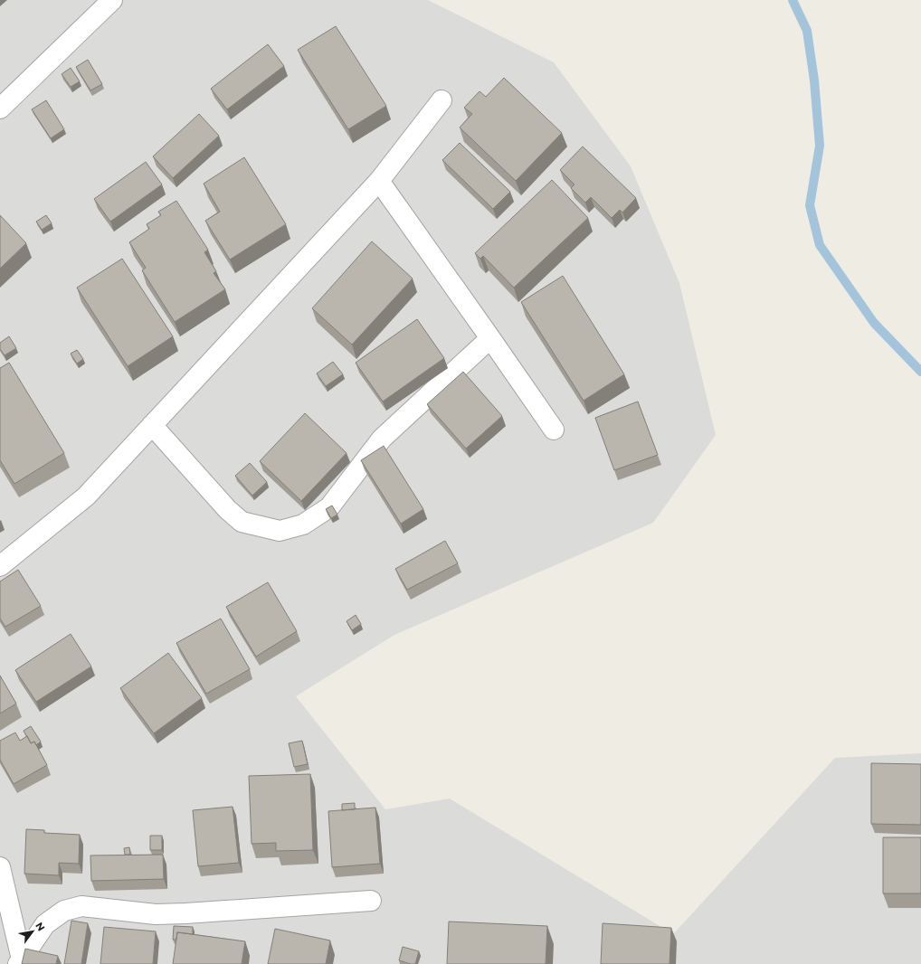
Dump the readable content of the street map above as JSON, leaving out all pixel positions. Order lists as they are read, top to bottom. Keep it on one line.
{"north":"top right"}
